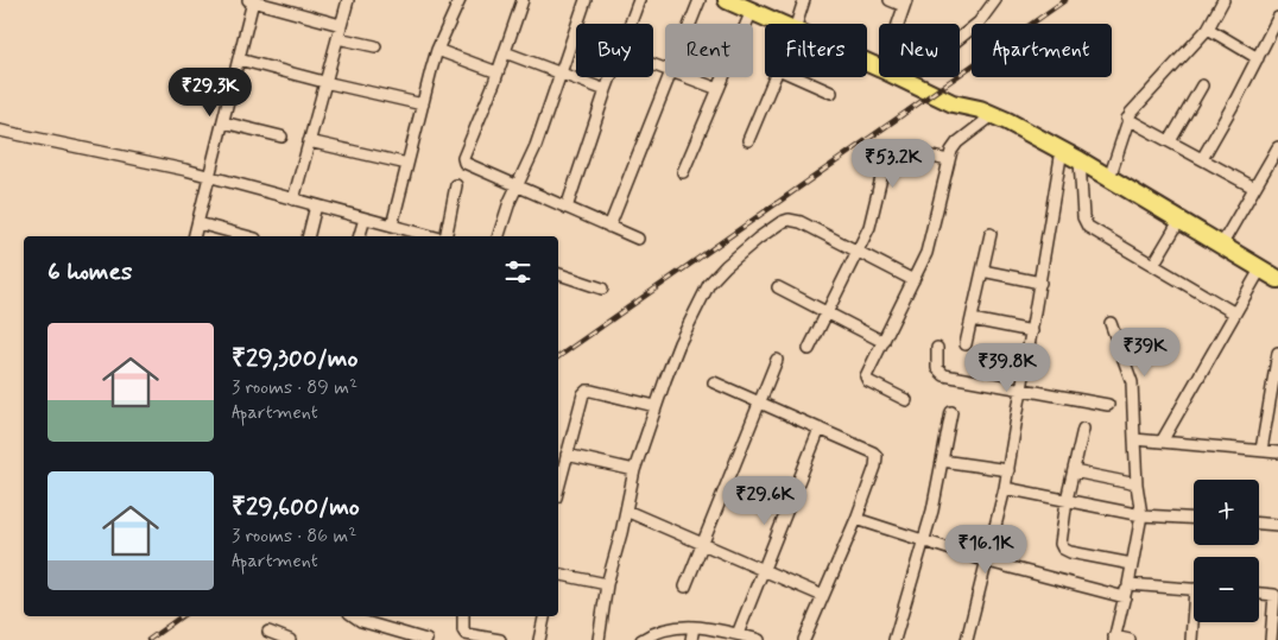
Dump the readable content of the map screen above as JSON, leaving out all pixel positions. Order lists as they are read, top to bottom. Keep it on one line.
{"page":{"chip":["Buy","Rent","Filters","New","Apartment"],"price":["₹29.3K","₹53.2K","₹39K","₹39.8K","₹29.6K","₹16.1K"],"heading":"6 homes","list":[{"name":"₹29,300/mo","note":"3 rooms · 89 m² · Apartment"},{"name":"₹29,600/mo","note":"3 rooms · 86 m² · Apartment"}],"map_buttons":["+","−"]}}
